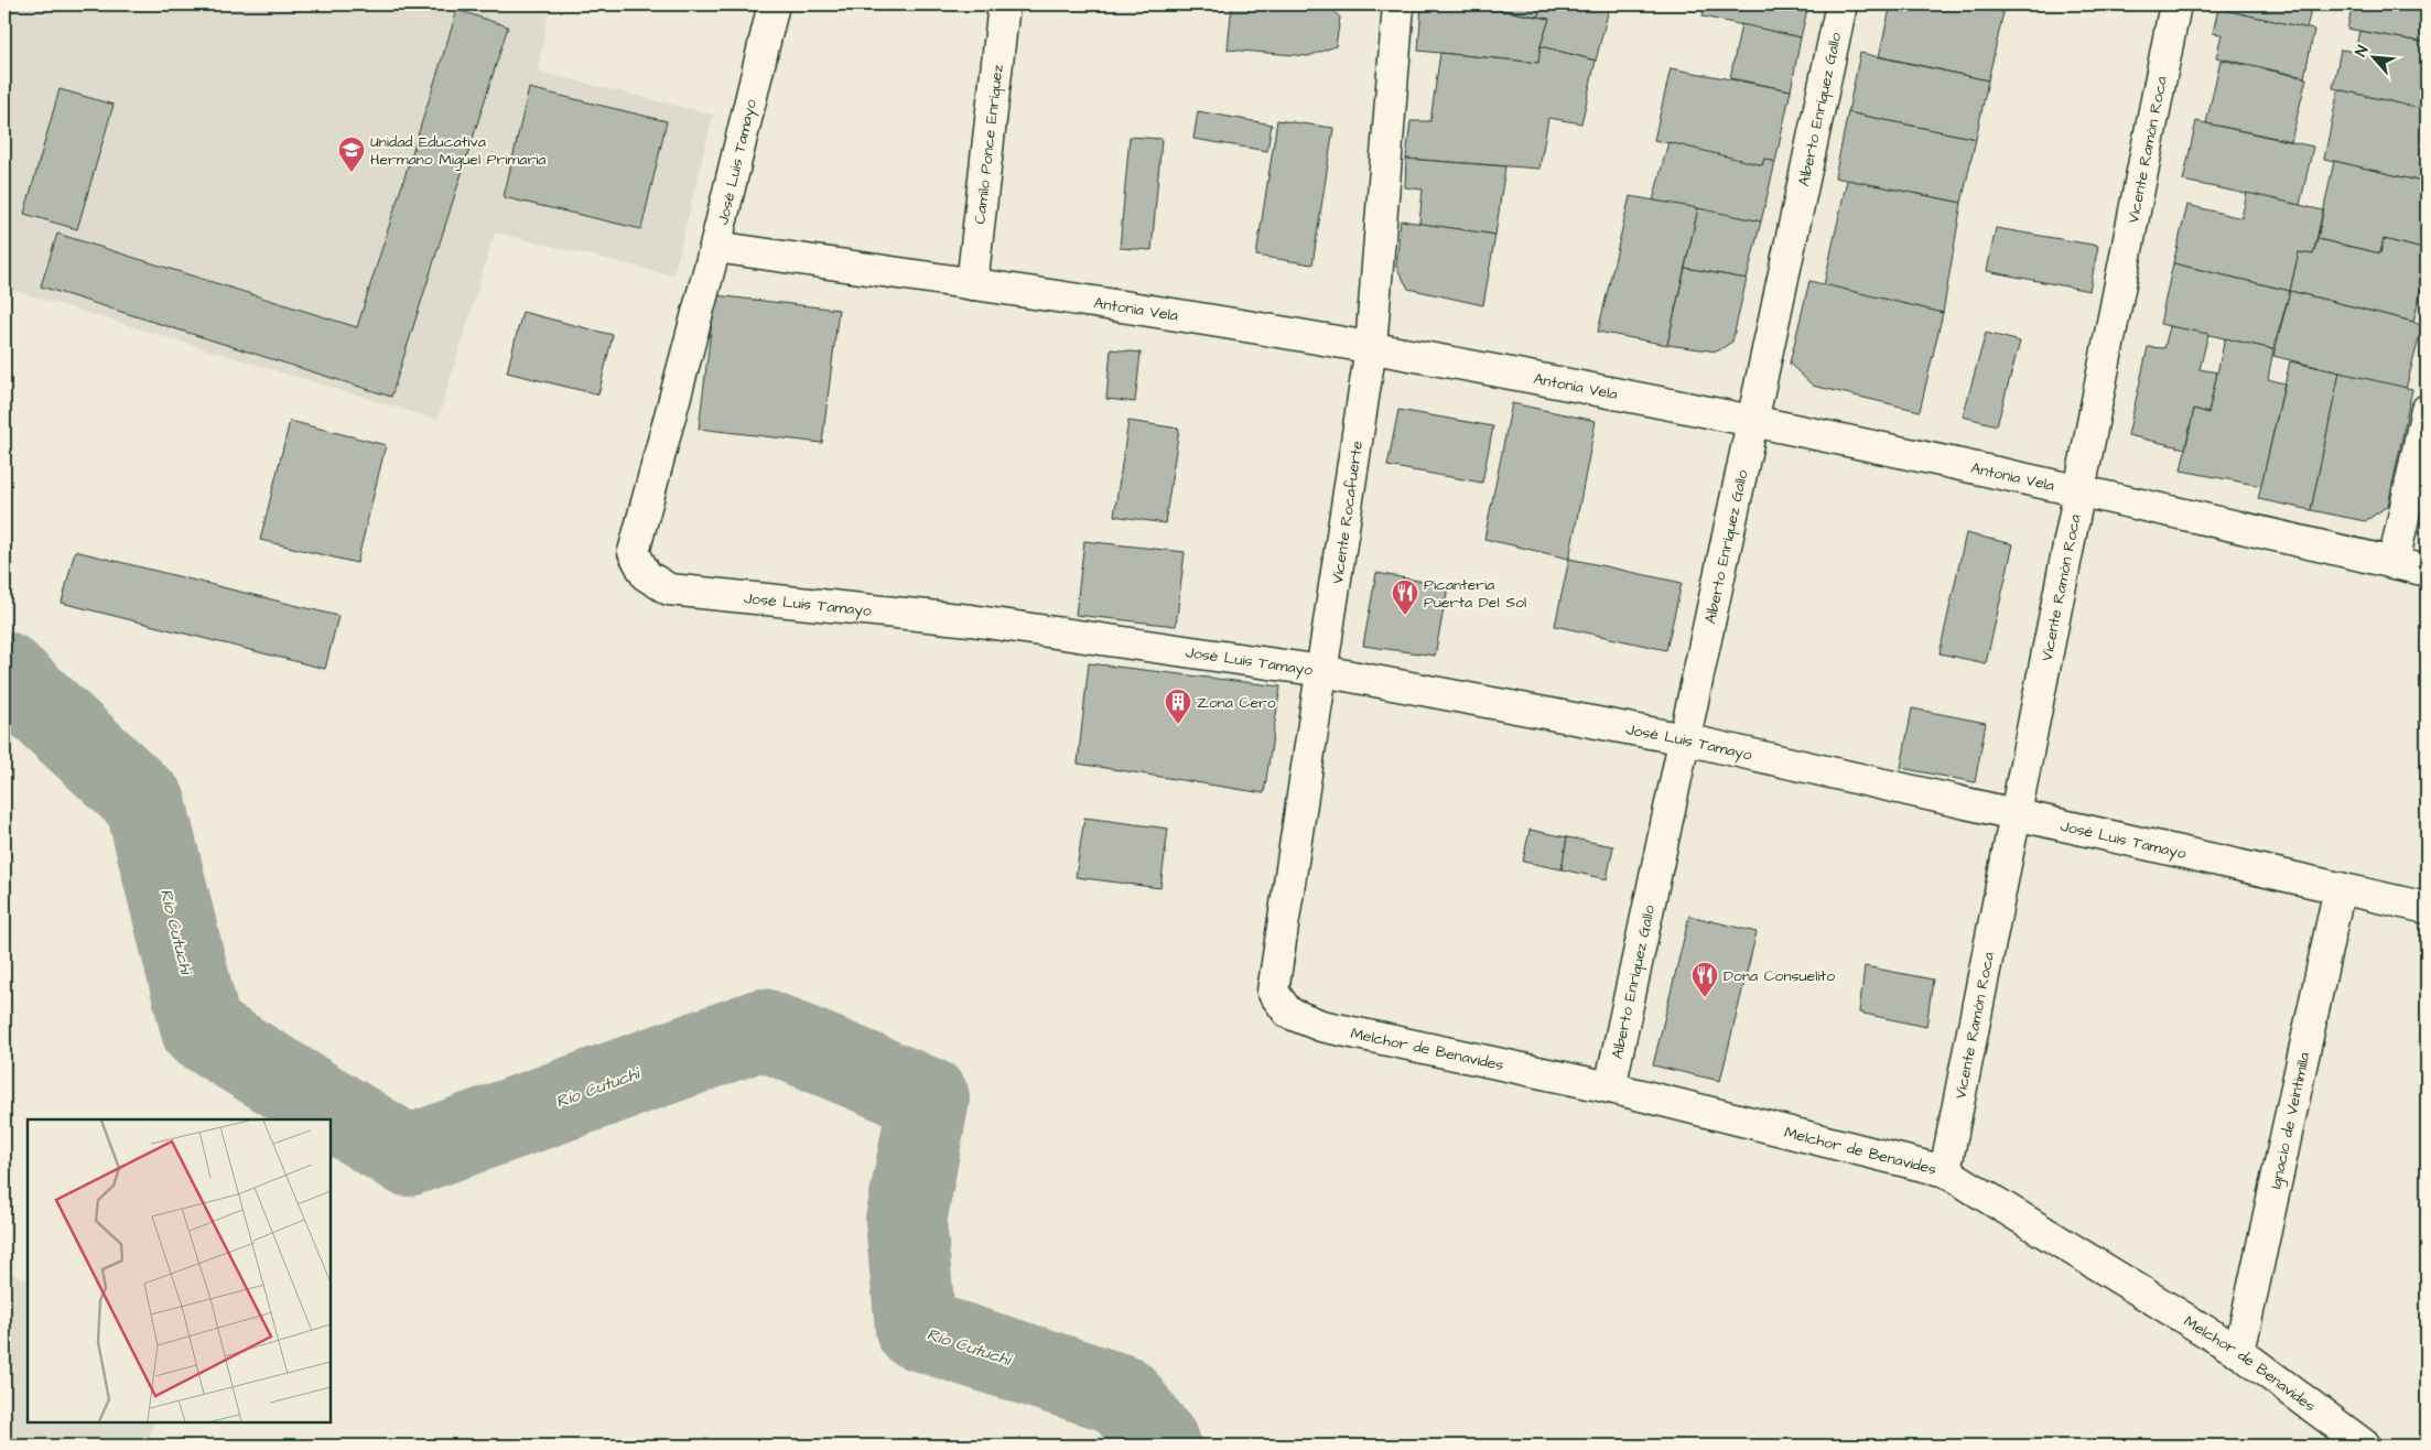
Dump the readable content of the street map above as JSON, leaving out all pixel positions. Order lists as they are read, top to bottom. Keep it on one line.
{"streets":{"street":["Alberto Enríquez Gallo","Camilo Ponce Enríquez","Vicente Ramón Roca","José Luis Tamayo","Antonia Vela","Vicente Rocafuerte","Melchor de Benavides","Ignacio de Veintimilla"]},"crossings":[["Alberto Enríquez Gallo","José Luis Tamayo"],["Alberto Enríquez Gallo","Antonia Vela"],["Alberto Enríquez Gallo","Melchor de Benavides"],["Camilo Ponce Enríquez","Antonia Vela"],["Vicente Ramón Roca","José Luis Tamayo"],["Vicente Ramón Roca","Antonia Vela"],["Vicente Ramón Roca","Melchor de Benavides"],["José Luis Tamayo","Antonia Vela"],["José Luis Tamayo","Vicente Rocafuerte"],["José Luis Tamayo","Ignacio de Veintimilla"],["Antonia Vela","Vicente Rocafuerte"],["Vicente Rocafuerte","Melchor de Benavides"],["Melchor de Benavides","Ignacio de Veintimilla"]],"water":["Río Cutuchi"],"places":{"school or university":["Unidad Educativa Hermano Miguel Primaria"],"restaurant":["Picanteria Puerta Del Sol","Dona Consuelito"],"building":["Zona Cero"]},"north":"top left"}
